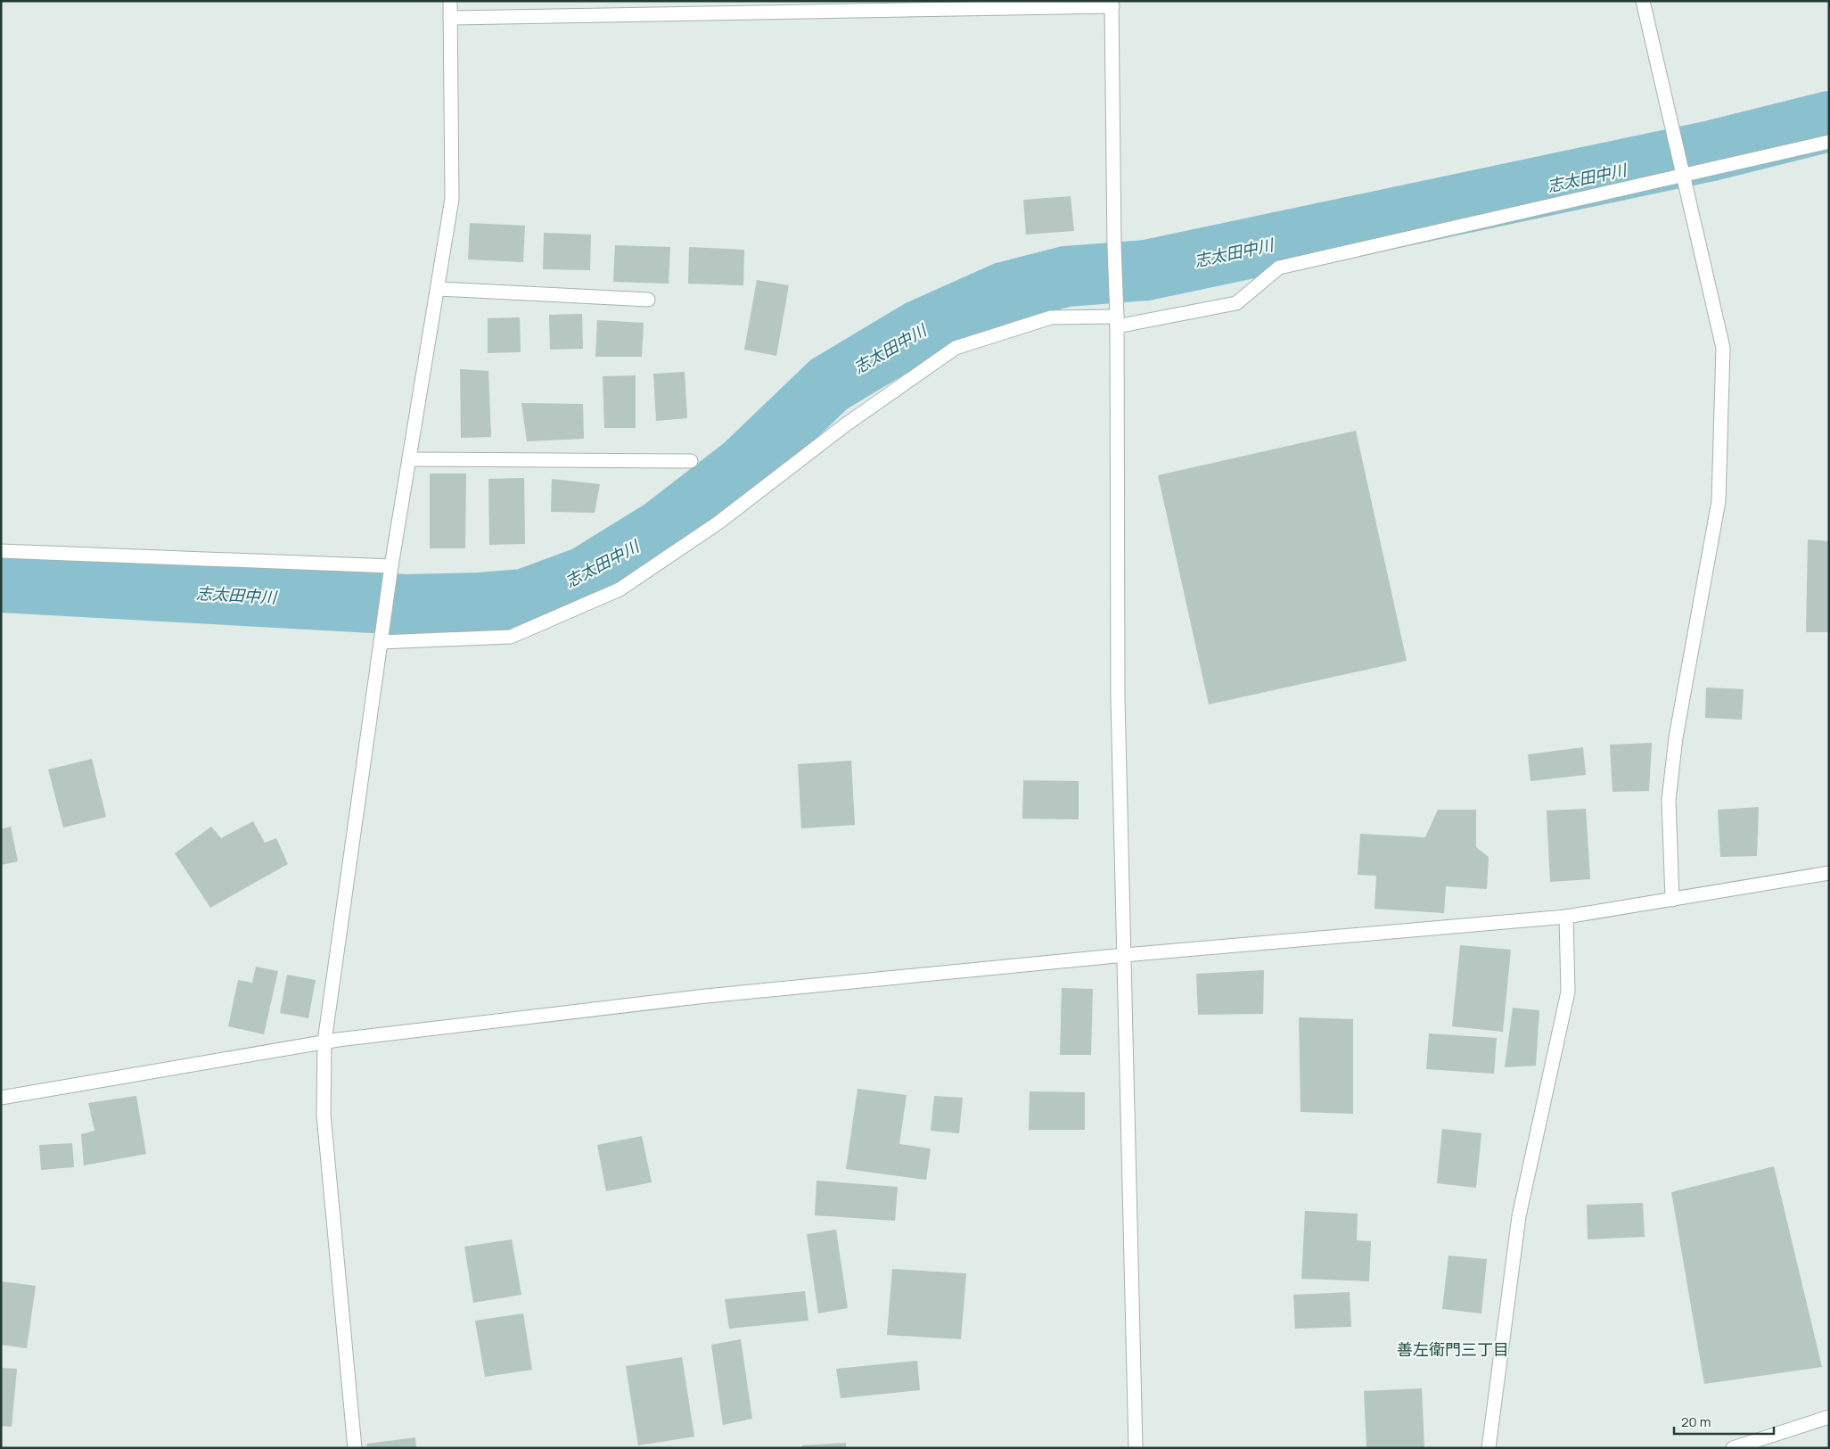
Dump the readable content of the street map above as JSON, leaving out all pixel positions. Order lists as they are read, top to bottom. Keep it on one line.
{"districts":["善左衛門三丁目"],"water":["志太田中川"],"scale_bar":"20 m"}
